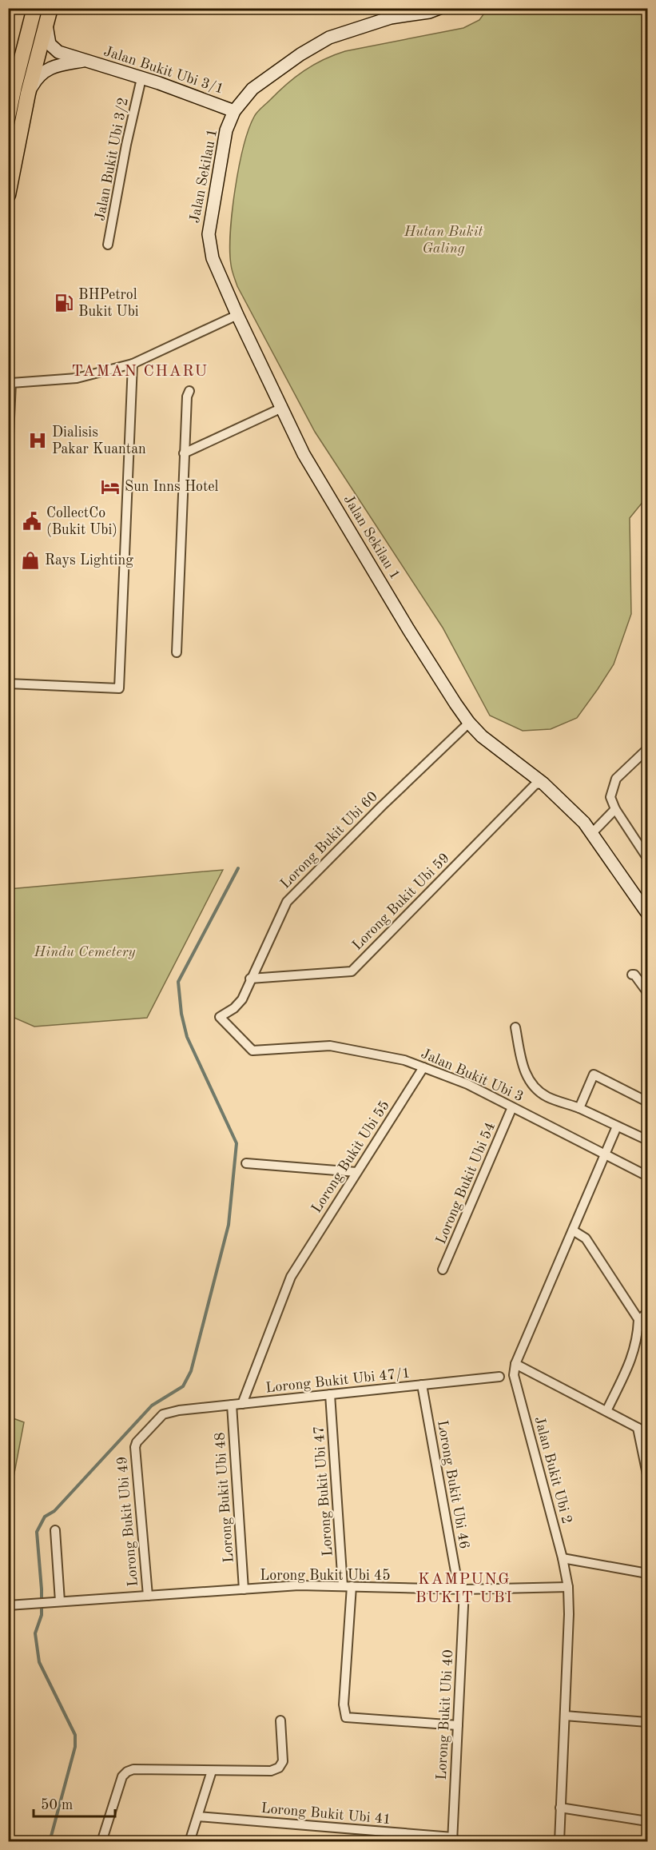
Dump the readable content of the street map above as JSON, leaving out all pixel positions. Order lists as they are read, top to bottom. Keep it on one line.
{"streets":{"street":["Jalan Bukit Ubi 3/1","Jalan Bukit Ubi 3/2","Jalan Sekilau 1","Lorong Bukit Ubi 60","Lorong Bukit Ubi 59","Jalan Bukit Ubi 3","Lorong Bukit Ubi 55","Lorong Bukit Ubi 54","Lorong Bukit Ubi 47/1","Jalan Bukit Ubi 2","Lorong Bukit Ubi 46","Lorong Bukit Ubi 47","Lorong Bukit Ubi 48","Lorong Bukit Ubi 49","Lorong Bukit Ubi 45","Lorong Bukit Ubi 40","Lorong Bukit Ubi 41"]},"crossings":[["Jalan Bukit Ubi 3/1","Jalan Bukit Ubi 3/2"],["Jalan Bukit Ubi 3/1","Jalan Sekilau 1"],["Jalan Sekilau 1","Lorong Bukit Ubi 60"],["Jalan Sekilau 1","Lorong Bukit Ubi 59"],["Lorong Bukit Ubi 60","Lorong Bukit Ubi 59"],["Lorong Bukit Ubi 60","Jalan Bukit Ubi 3"],["Jalan Bukit Ubi 3","Lorong Bukit Ubi 55"],["Jalan Bukit Ubi 3","Lorong Bukit Ubi 54"],["Jalan Bukit Ubi 3","Jalan Bukit Ubi 2"],["Lorong Bukit Ubi 55","Lorong Bukit Ubi 47/1"],["Lorong Bukit Ubi 47/1","Lorong Bukit Ubi 46"],["Lorong Bukit Ubi 47/1","Lorong Bukit Ubi 47"],["Lorong Bukit Ubi 47/1","Lorong Bukit Ubi 48"],["Lorong Bukit Ubi 47/1","Lorong Bukit Ubi 49"],["Jalan Bukit Ubi 2","Lorong Bukit Ubi 45"],["Lorong Bukit Ubi 46","Lorong Bukit Ubi 45"],["Lorong Bukit Ubi 46","Lorong Bukit Ubi 40"],["Lorong Bukit Ubi 47","Lorong Bukit Ubi 45"],["Lorong Bukit Ubi 47","Lorong Bukit Ubi 40"],["Lorong Bukit Ubi 48","Lorong Bukit Ubi 45"],["Lorong Bukit Ubi 49","Lorong Bukit Ubi 45"],["Lorong Bukit Ubi 45","Lorong Bukit Ubi 40"],["Lorong Bukit Ubi 40","Lorong Bukit Ubi 41"]],"districts":["TAMAN CHARU","KAMPUNG BUKIT UBI"],"parks":["Hutan Bukit Galing","Hindu Cemetery"],"places":{"fuel station":["BHPetrol Bukit Ubi"],"hospital":["Dialisis Pakar Kuantan"],"hotel":["Sun Inns Hotel"],"public building":["CollectCo (Bukit Ubi)"],"shop":["Rays Lighting"]},"scale_bar":"50 m"}
